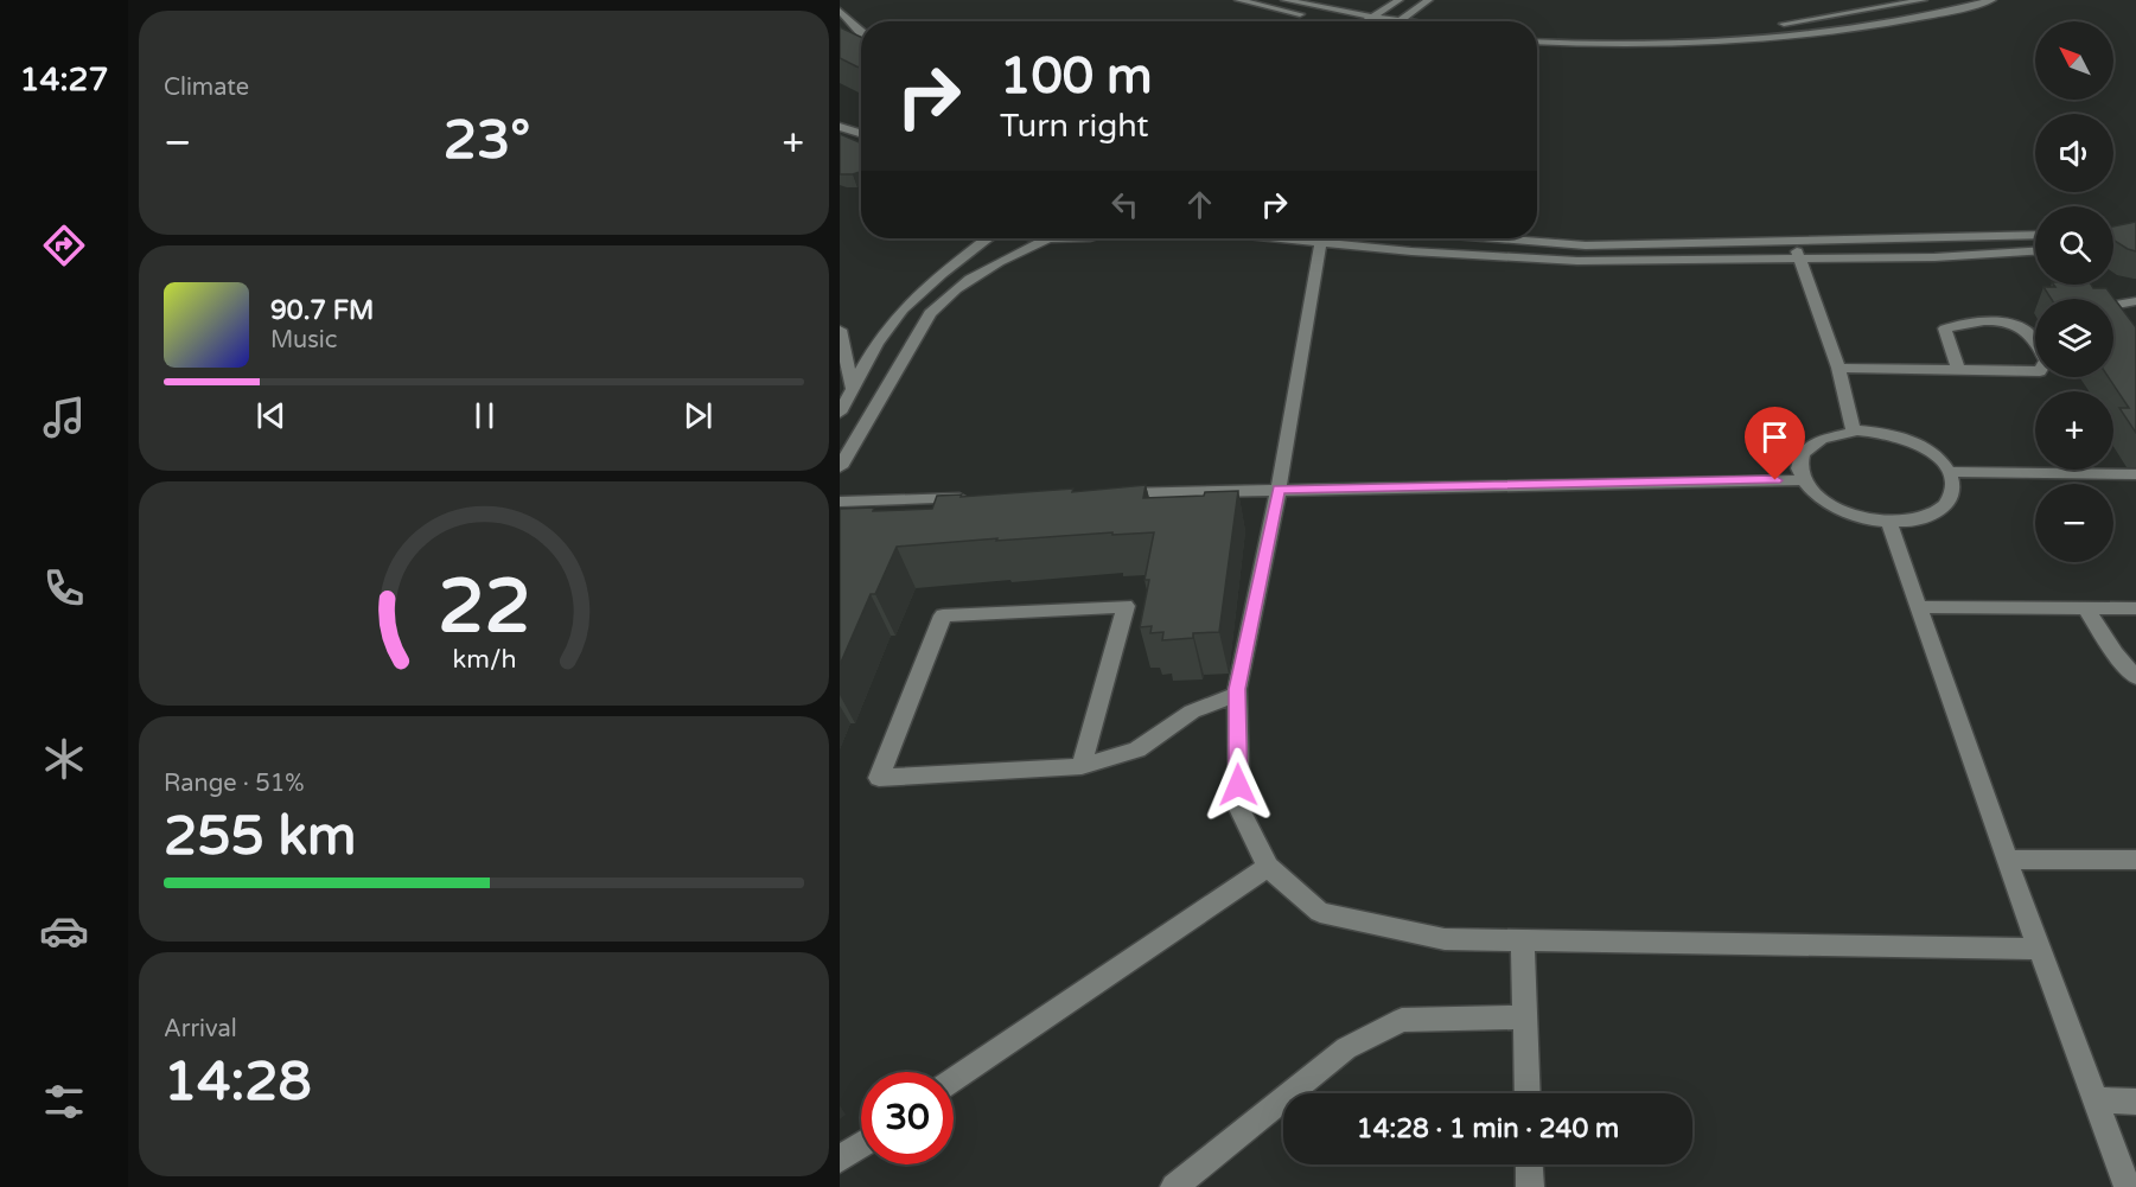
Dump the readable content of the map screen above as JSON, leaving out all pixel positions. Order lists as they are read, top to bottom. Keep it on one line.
{"north":"top left","page":{"tabs":"14:27","tile":["Climate",["Range · 51%","255 km"],["Arrival","14:28"]],"map_buttons":["+","−"],"turn":["100 m","Turn right"],"heat":["−","23°","+"],"song":["90.7 FM","Music"],"limit":"30","trip":"14:28 · 1 min · 240 m","gauge":["22","km/h"]}}
